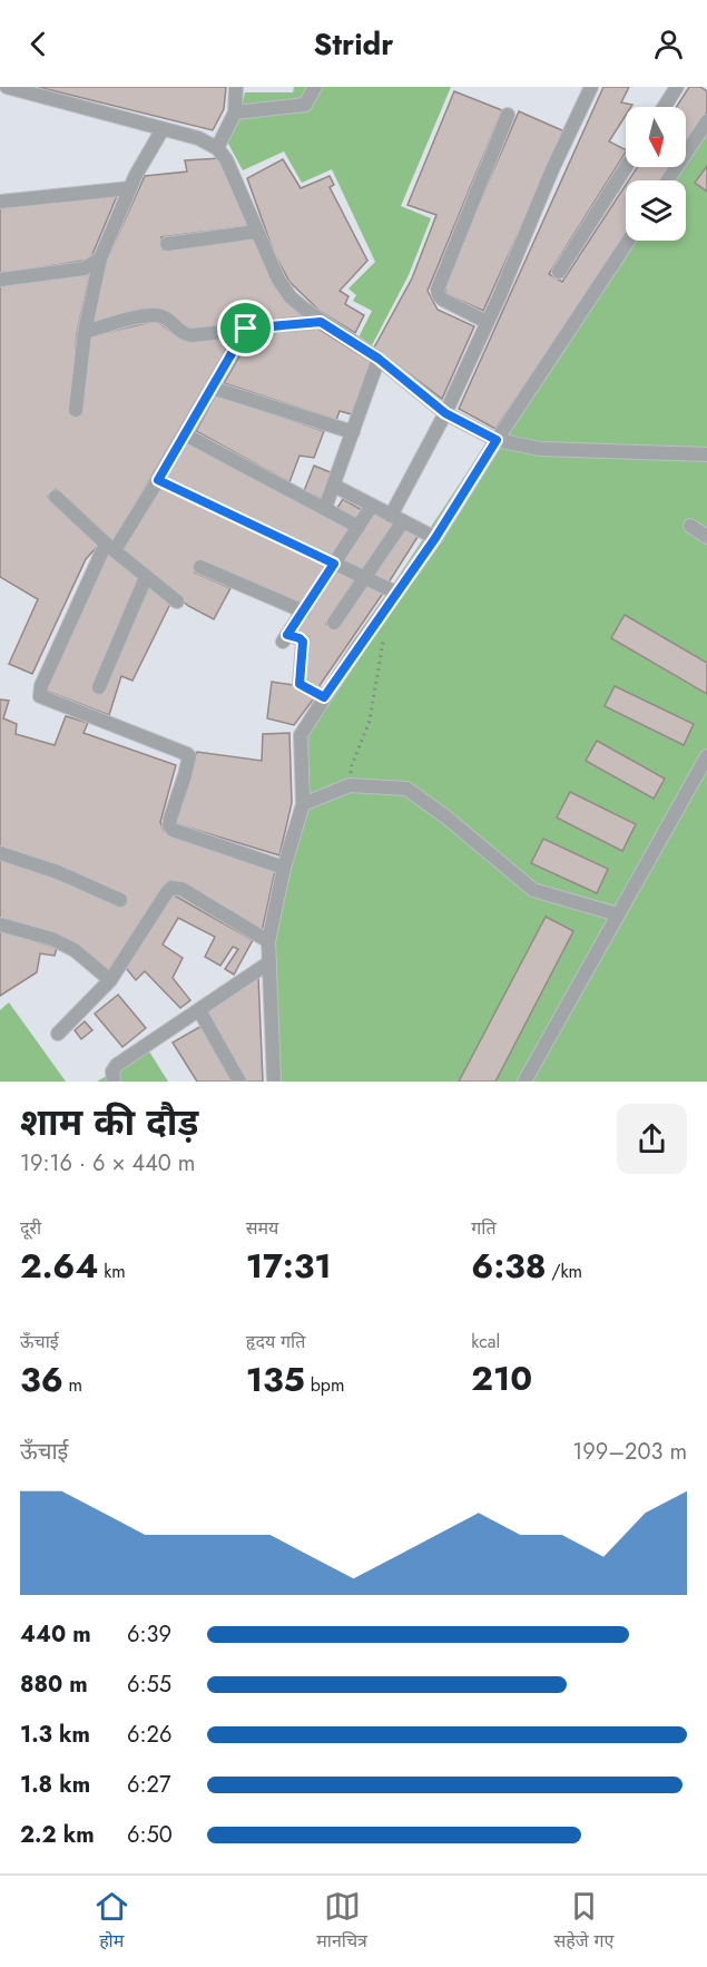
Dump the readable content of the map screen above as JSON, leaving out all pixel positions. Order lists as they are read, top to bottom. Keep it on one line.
{"north":"bottom","page":{"header":"Stridr","heading":["शाम की दौड़","19:16 · 6 × 440 m"],"stats":[["दूरी","2.64 km"],["समय","17:31"],["गति","6:38 /km"],["ऊँचाई","36 m"],["हृदय गति","135 bpm"],["kcal","210"]],"chart":["ऊँचाई","199–203 m"],"list":[{"name":"440 m","note":"6:39"},{"name":"880 m","note":"6:55"},{"name":"1.3 km","note":"6:26"},{"name":"1.8 km","note":"6:27"},{"name":"2.2 km","note":"6:50"}],"tabs":["होम","मानचित्र","सहेजे गए"]}}
